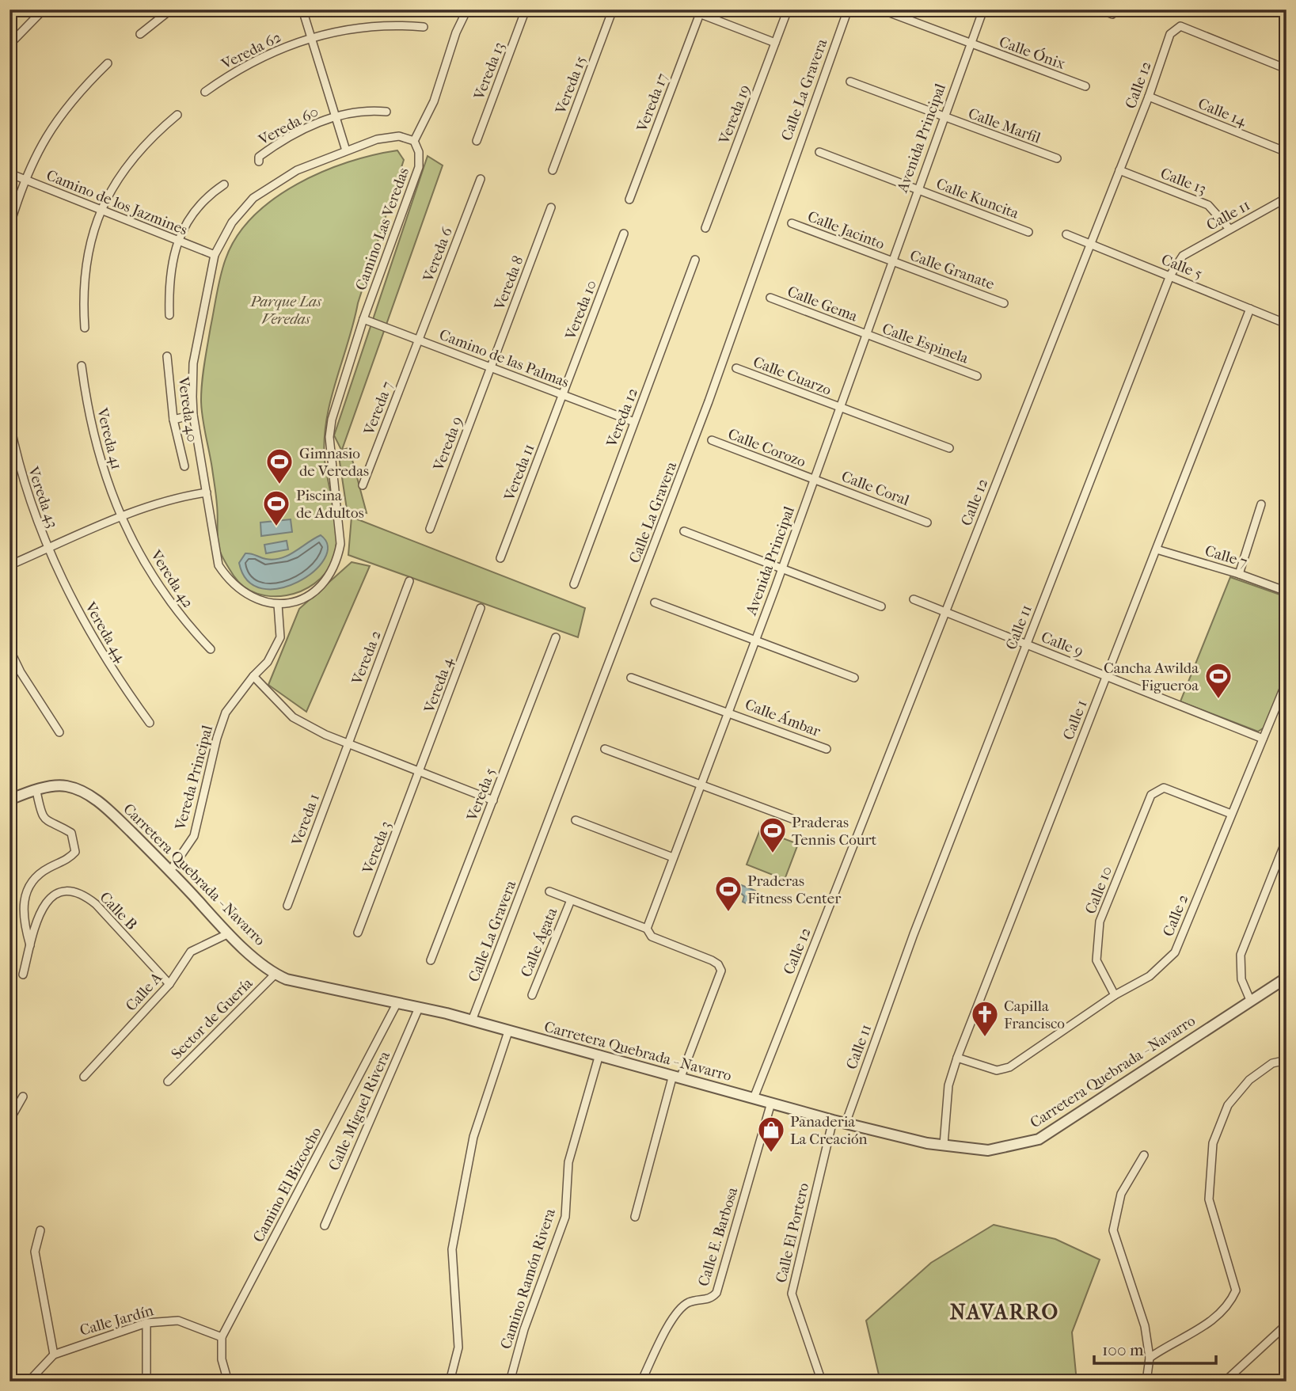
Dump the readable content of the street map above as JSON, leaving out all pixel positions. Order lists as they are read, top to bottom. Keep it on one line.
{"streets":{"street":["Vereda 62","Calle Ónix","Vereda 13","Vereda 15","Calle 12","Calle La Gravera","Vereda 17","Calle 14","Vereda 19","Vereda 60","Calle Marfil","Avenida Principal","Calle 13","Calle Kuncita","Camino de los Jazmines","Calle 11","Camino Las Veredas","Calle Jacinto","Vereda 6","Calle 5","Calle Granate","Vereda 8","Calle Gema","Vereda 10","Calle Espinela","Camino de las Palmas","Calle Cuarzo","Vereda 7","Vereda 40","Vereda 12","Vereda 41","Vereda 9","Calle Corozo","Vereda 11","Calle Coral","Vereda 43","Calle 7","Vereda 42","Vereda 44","Calle 9","Vereda 2","Vereda 4","Calle Ámbar","Calle 1","Vereda Principal","Vereda 5","Vereda 1","Vereda 3","Carretera Quebrada - Navarro","Calle 10","Calle B","Calle 2","Calle Ágata","Calle A","Sector de Guería","Calle Miguel Rivera","Camino El Bizcocho","Calle El Portero","Calle E. Barbosa","Camino Ramón Rivera","Calle Jardín"]},"crossings":[["Calle Ónix","Avenida Principal"],["Calle 12","Calle 14"],["Calle 12","Calle 13"],["Calle 12","Calle 5"],["Calle 12","Calle 9"],["Calle 12","Carretera Quebrada - Navarro"],["Calle La Gravera","Carretera Quebrada - Navarro"],["Calle Marfil","Avenida Principal"],["Avenida Principal","Calle Kuncita"],["Avenida Principal","Calle Jacinto"],["Avenida Principal","Calle Granate"],["Avenida Principal","Calle Gema"],["Avenida Principal","Calle Espinela"],["Avenida Principal","Calle Cuarzo"],["Avenida Principal","Calle Corozo"],["Avenida Principal","Calle Coral"],["Avenida Principal","Calle Ámbar"],["Calle 13","Calle 11"],["Camino de los Jazmines","Camino Las Veredas"],["Calle 11","Calle 5"],["Calle 11","Calle 9"],["Calle 11","Carretera Quebrada - Navarro"],["Camino Las Veredas","Camino de las Palmas"],["Camino Las Veredas","Vereda Principal"],["Calle Jacinto","Calle Granate"],["Vereda 6","Camino de las Palmas"],["Vereda 6","Vereda 7"],["Calle 5","Calle 1"],["Vereda 8","Camino de las Palmas"],["Vereda 8","Vereda 9"],["Calle Gema","Calle Espinela"],["Vereda 10","Camino de las Palmas"],["Vereda 10","Vereda 11"],["Camino de las Palmas","Vereda 7"],["Camino de las Palmas","Vereda 12"],["Camino de las Palmas","Vereda 9"],["Camino de las Palmas","Vereda 11"],["Vereda 41","Vereda 42"],["Calle Corozo","Calle Coral"],["Vereda 43","Vereda 44"],["Calle 7","Calle 1"],["Calle 9","Calle 1"],["Calle 9","Calle 2"],["Vereda 2","Vereda 1"],["Vereda 4","Vereda 3"],["Calle 1","Carretera Quebrada - Navarro"],["Calle 1","Calle 2"],["Vereda Principal","Carretera Quebrada - Navarro"],["Carretera Quebrada - Navarro","Calle A"],["Carretera Quebrada - Navarro","Sector de Guería"],["Carretera Quebrada - Navarro","Calle Miguel Rivera"],["Carretera Quebrada - Navarro","Camino El Bizcocho"],["Carretera Quebrada - Navarro","Calle El Portero"],["Carretera Quebrada - Navarro","Calle E. Barbosa"],["Carretera Quebrada - Navarro","Camino Ramón Rivera"],["Calle 10","Calle 2"],["Calle B","Calle A"],["Camino El Bizcocho","Calle Jardín"]],"districts":["NAVARRO"],"parks":["Parque Las Veredas"],"places":{"sports":["Gimnasio de Veredas","Piscina de Adultos","Cancha Awilda Figueroa","Praderas Tennis Court","Praderas Fitness Center"],"church":["Capilla Francisco"],"shop":["Panaderia La Creación"]},"scale_bar":"100 m"}
